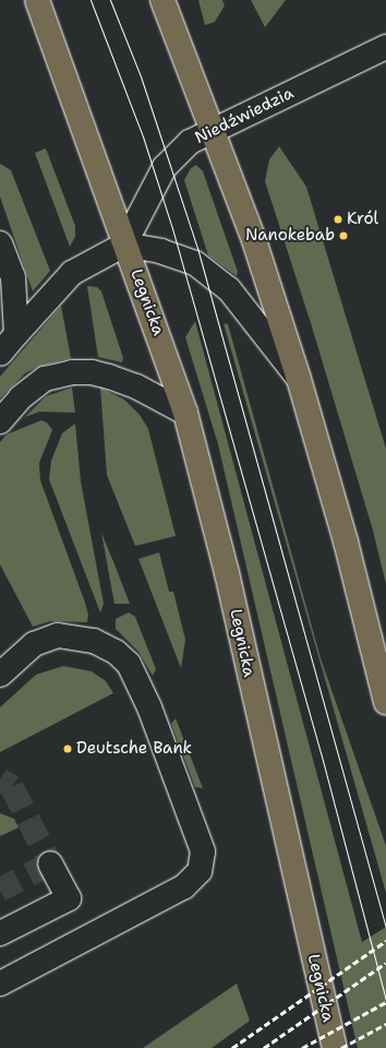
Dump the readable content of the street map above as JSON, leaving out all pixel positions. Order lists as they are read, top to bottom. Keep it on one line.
{"streets":{"main road":["Legnicka"],"street":["Niedźwiedzia"]},"crossings":[["Niedźwiedzia","Legnicka"]],"places":["Król","Nanokebab","Deutsche Bank"]}
